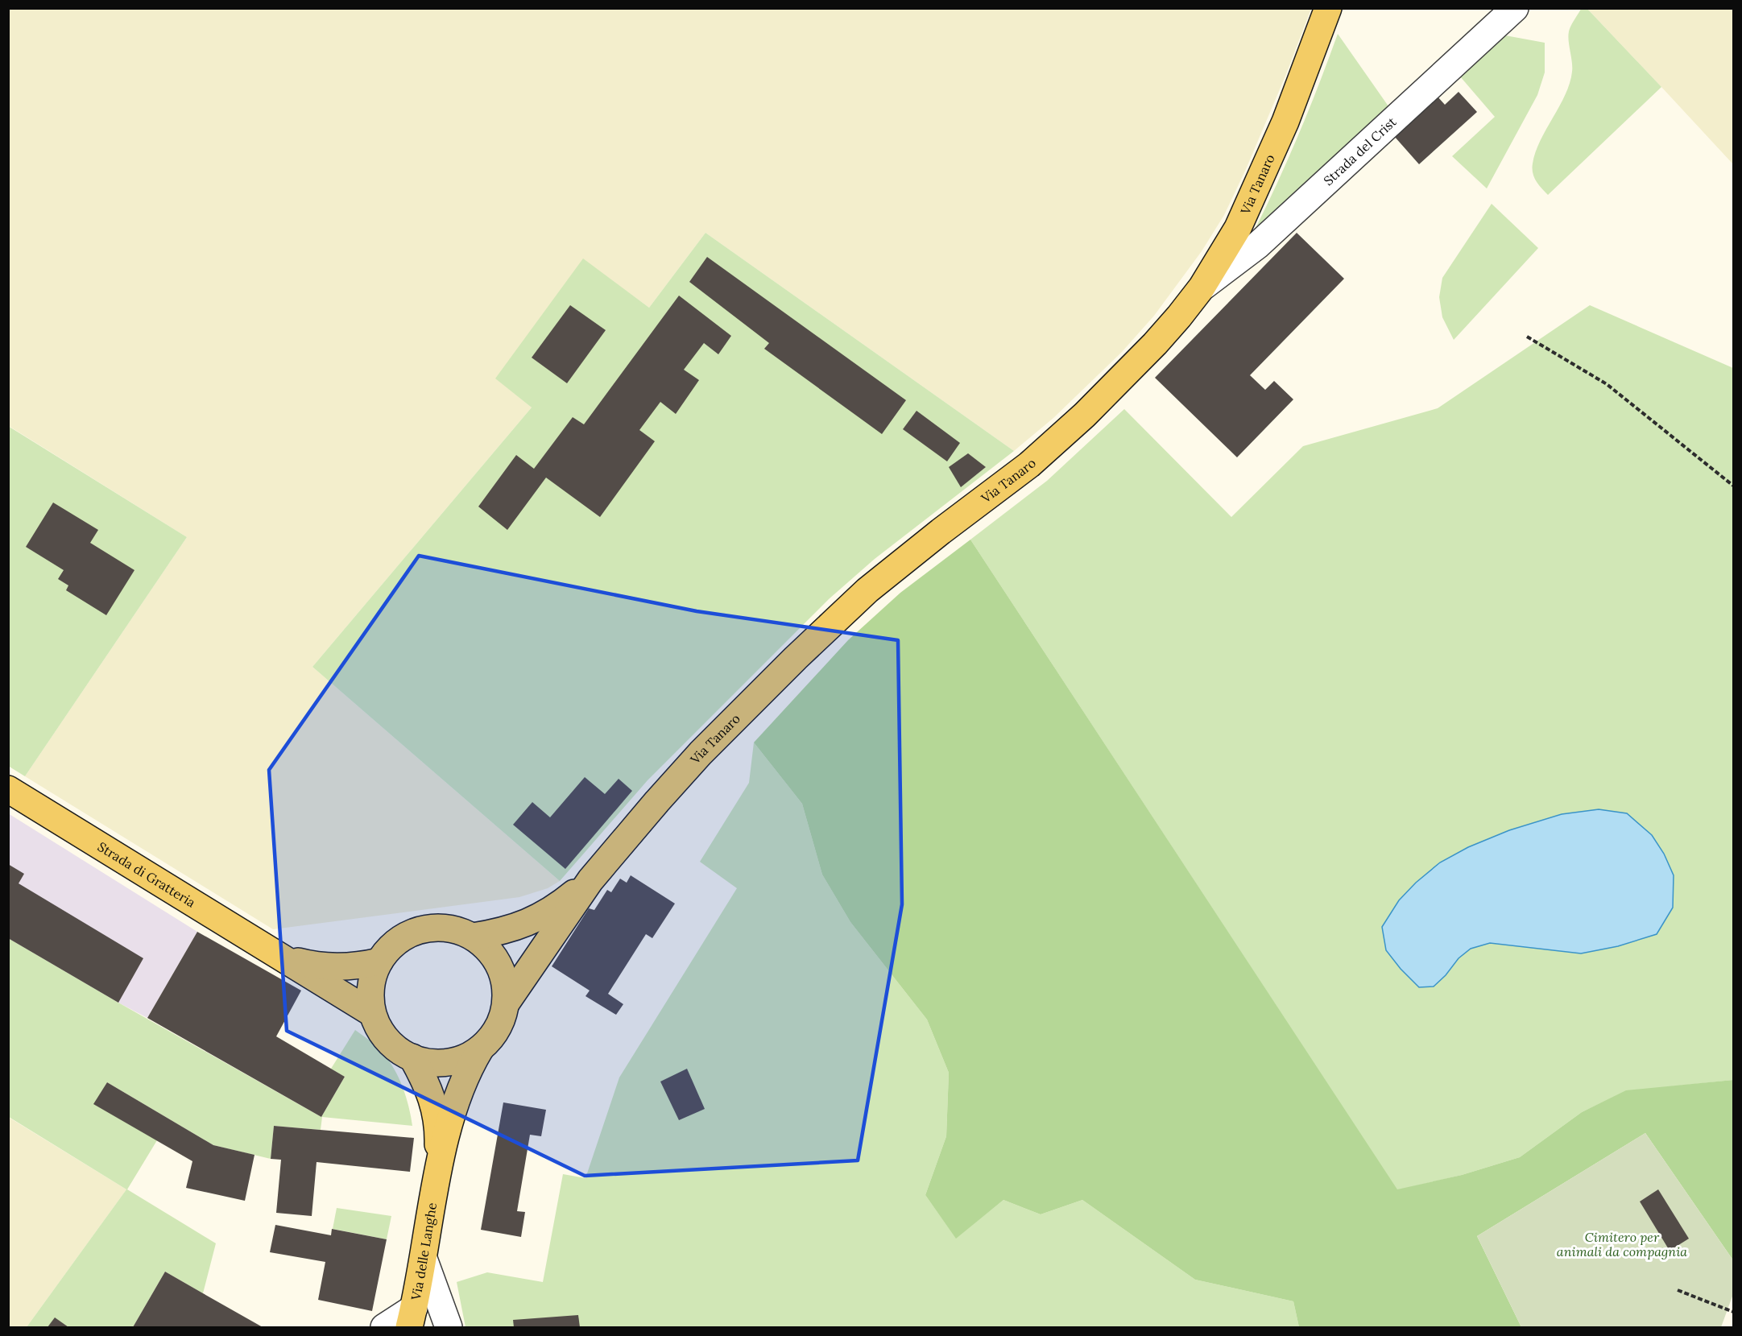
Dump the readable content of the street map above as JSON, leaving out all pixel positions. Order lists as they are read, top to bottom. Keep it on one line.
{"streets":{"main road":["Via Tanaro","Strada di Gratteria","Via delle Langhe"],"street":["Strada del Crist"]},"crossings":[["Strada del Crist","Via Tanaro"],["Via Tanaro","Strada di Gratteria"],["Via Tanaro","Via delle Langhe"],["Strada di Gratteria","Via delle Langhe"]],"parks":["Cimitero per animali da compagnia"]}
